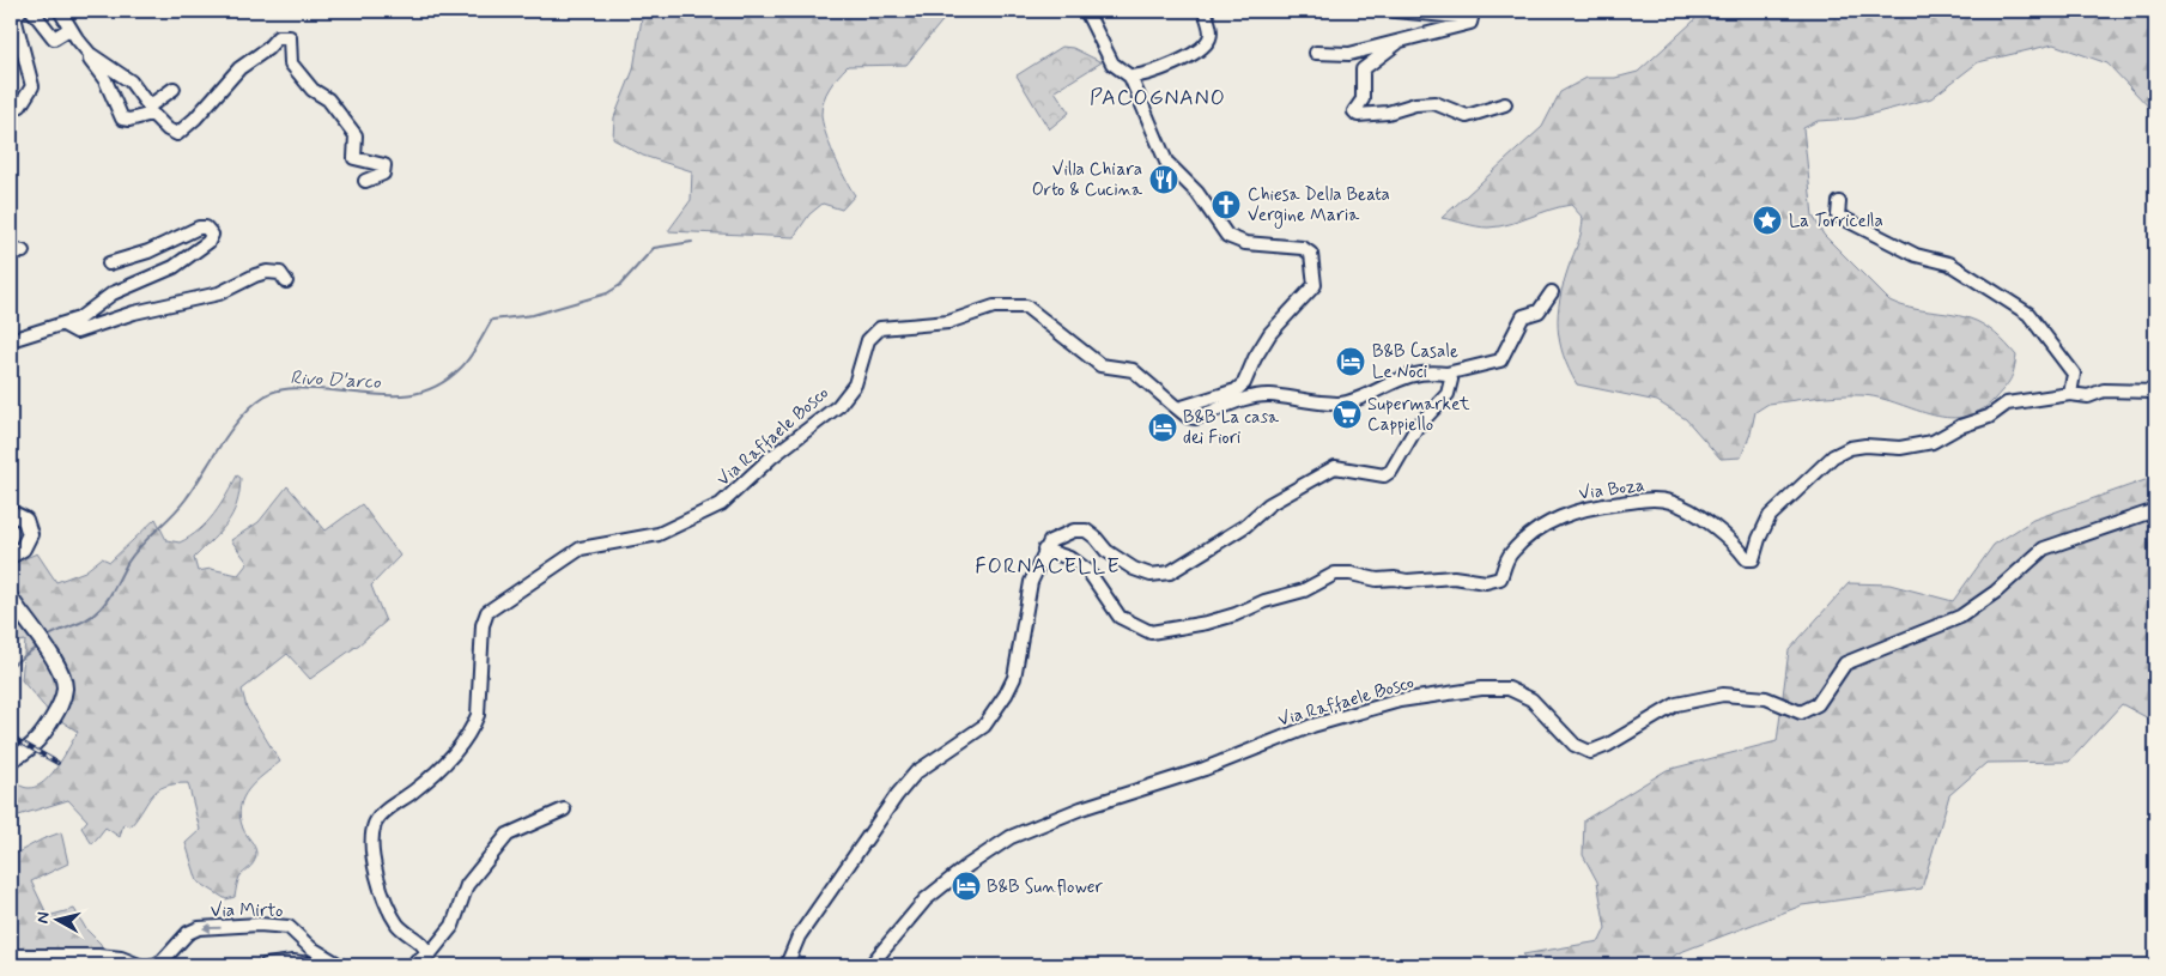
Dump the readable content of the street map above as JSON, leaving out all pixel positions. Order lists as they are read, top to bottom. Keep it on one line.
{"streets":{"street":["Via Raffaele Bosco","Via Boza","Via Mirto"]},"one_way":["Via Mirto"],"districts":["PACOGNANO","FORNACELLE"],"water":["Rivo D'arco"],"places":{"restaurant":["Villa Chiara Orto & Cucina"],"church":["Chiesa Della Beata Vergine Maria"],"place":["La Torricella"],"hotel":["B&B Casale Le Noci","B&B La casa dei Fiori","B&B Sunflower"],"supermarket":["Supermarket Cappiello"]},"north":"left"}
